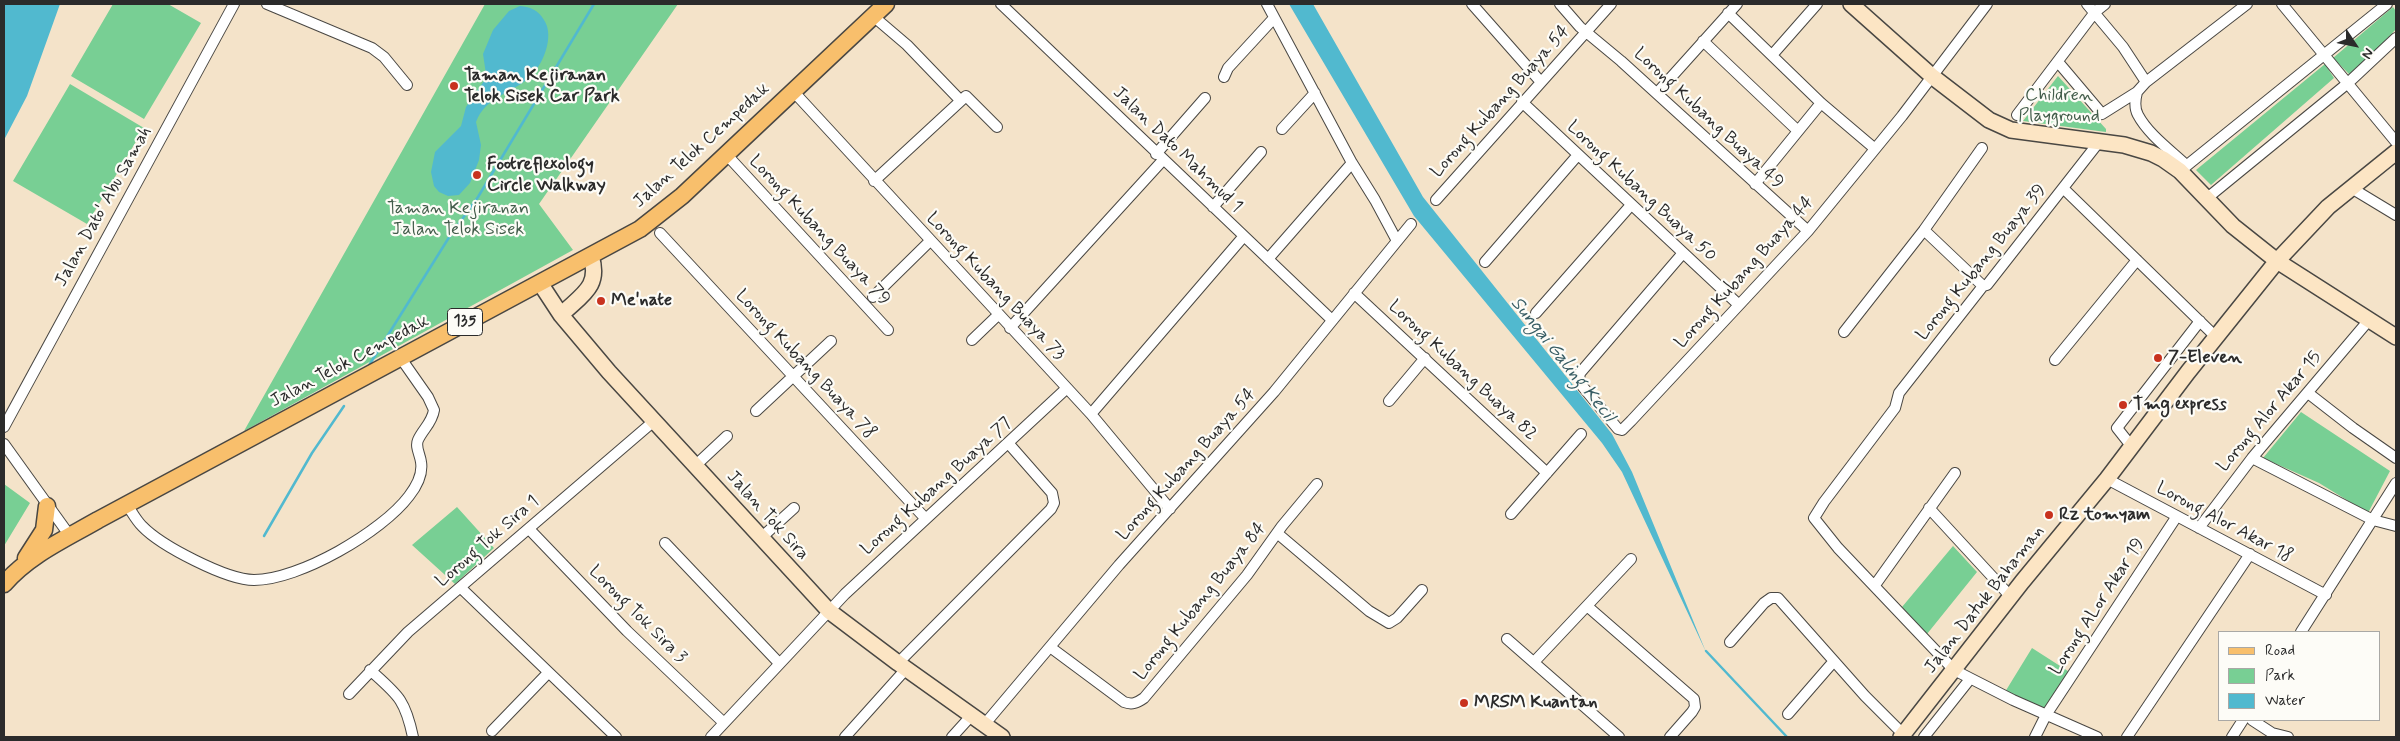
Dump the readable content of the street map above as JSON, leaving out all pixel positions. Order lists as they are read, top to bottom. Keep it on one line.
{"streets":{"main road":["Jalan Telok Cempedak","135"],"street":["Lorong Kubang Buaya 54","Lorong Kubang Buaya 49","Jalan Dato Mahmud 1","Lorong Kubang Buaya 50","Jalan Dato' Abu Samah","Lorong Kubang Buaya 79","Lorong Kubang Buaya 39","Lorong Kubang Buaya 44","Lorong Kubang Buaya 73","Lorong Kubang Buaya 78","Lorong Kubang Buaya 82","Lorong Alor Akar 15","Lorong Kubang Buaya 77","Jalan Tok Sira","Lorong Alor Akar 18","Lorong Tok Sira 1","Jalan Datuk Bahaman","Lorong Kubang Buaya 84","Lorong ALor Akar 19","Lorong Tok Sira 3"]},"crossings":[["Lorong Kubang Buaya 54","Lorong Kubang Buaya 49"],["Lorong Kubang Buaya 54","Jalan Dato Mahmud 1"],["Lorong Kubang Buaya 54","Lorong Kubang Buaya 50"],["Lorong Kubang Buaya 54","Lorong Kubang Buaya 73"],["Lorong Kubang Buaya 54","Lorong Kubang Buaya 82"],["Lorong Kubang Buaya 54","Jalan Tok Sira"],["Lorong Kubang Buaya 54","Lorong Kubang Buaya 84"],["Lorong Kubang Buaya 49","Lorong Kubang Buaya 44"],["Jalan Telok Cempedak","Lorong Kubang Buaya 79"],["Jalan Telok Cempedak","Lorong Kubang Buaya 73"],["Jalan Telok Cempedak","Jalan Tok Sira"],["Lorong Kubang Buaya 50","Lorong Kubang Buaya 44"],["Lorong Kubang Buaya 73","Lorong Kubang Buaya 77"],["Lorong Kubang Buaya 78","Lorong Kubang Buaya 77"],["Lorong Alor Akar 15","Lorong Alor Akar 18"],["Lorong Kubang Buaya 77","Jalan Tok Sira"],["Lorong Kubang Buaya 77","Lorong Tok Sira 3"],["Jalan Tok Sira","Lorong Tok Sira 1"],["Lorong Alor Akar 18","Jalan Datuk Bahaman"],["Lorong Alor Akar 18","Lorong ALor Akar 19"],["Lorong Tok Sira 1","Lorong Tok Sira 3"]],"water":["Sungai Galing Kecil"],"parks":["Children Playground","Taman Kejiranan Jalan Telok Sisek"],"places":["Taman Kejiranan Telok Sisek Car Park","Footreflexology Circle Walkway","Me'nate","7-Eleven","Tmg express","Rz tomyam","MRSM Kuantan"],"legend":["Road","Park","Water"],"north":"bottom right"}
